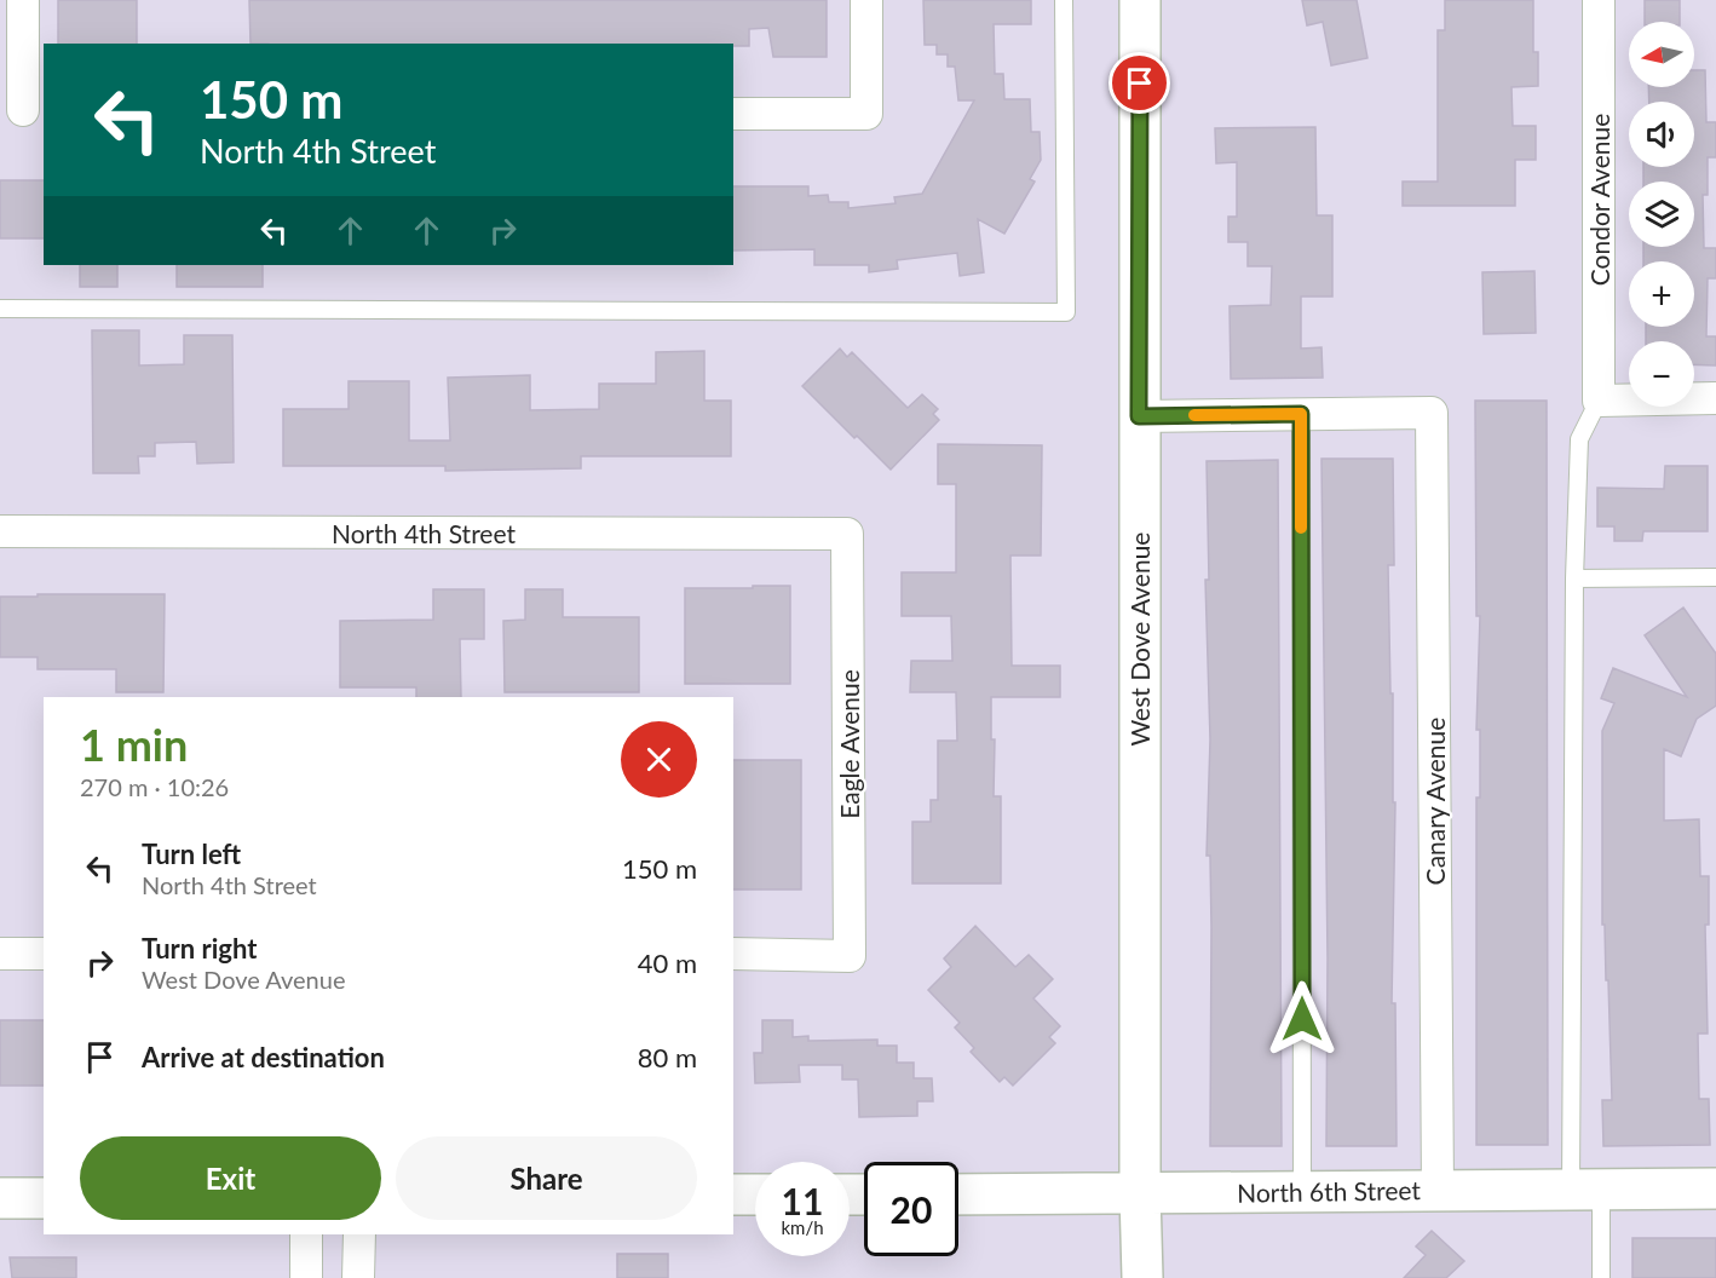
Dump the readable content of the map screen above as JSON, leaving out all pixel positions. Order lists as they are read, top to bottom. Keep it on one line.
{"streets":{"main road":["West Dove Avenue","North 6th Street"],"street":["Condor Avenue","North 4th Street","Eagle Avenue","Canary Avenue"]},"crossings":[["North 4th Street","Eagle Avenue"],["West Dove Avenue","North 6th Street"],["Canary Avenue","North 6th Street"]],"north":"left","page":{"map_buttons":["+","−"],"turn":["150 m","North 4th Street"],"heading":["1 min","270 m · 10:26"],"list":[{"name":"Turn left","note":"North 4th Street","value":"150 m"},{"name":"Turn right","note":"West Dove Avenue","value":"40 m"},{"name":"Arrive at destination","value":"80 m"}],"buttons":["Exit","Share"],"speed":"11 km/h","limit":"20"}}
